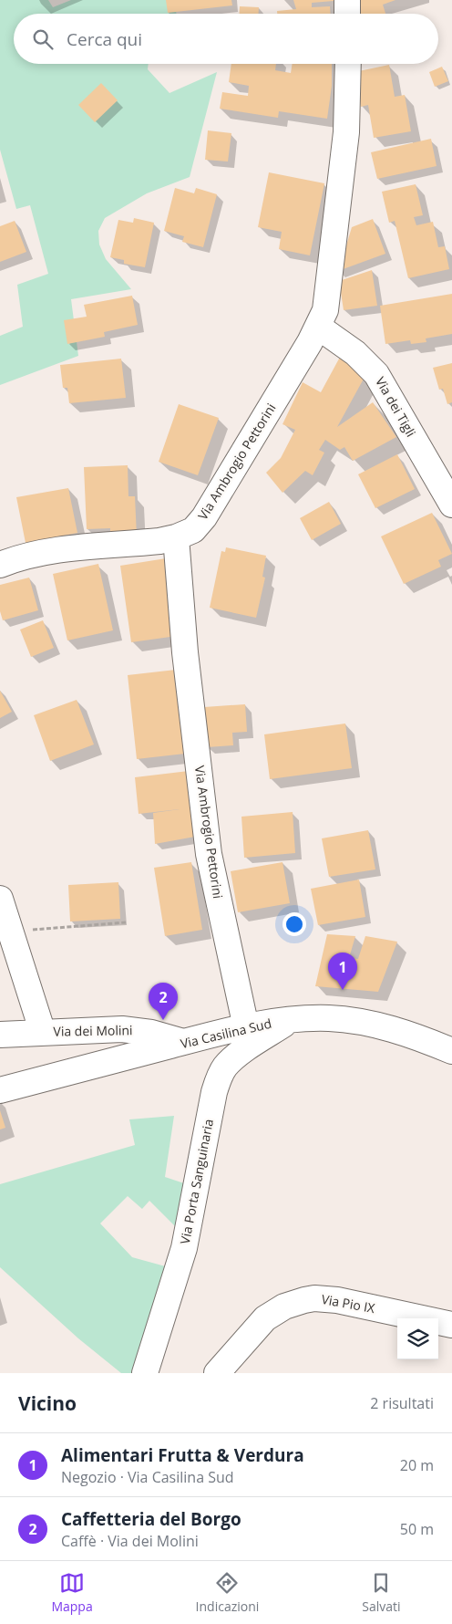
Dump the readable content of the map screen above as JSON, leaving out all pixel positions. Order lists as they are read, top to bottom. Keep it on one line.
{"streets":{"street":["Via dei Tigli","Via Ambrogio Pettorini","Via dei Molini","Via Casilina Sud","Via Porta Sanguinaria","Via Pio IX"]},"crossings":[["Via dei Tigli","Via Ambrogio Pettorini"],["Via Ambrogio Pettorini","Via Casilina Sud"],["Via dei Molini","Via Casilina Sud"],["Via Casilina Sud","Via Porta Sanguinaria"]],"page":{"search":"Cerca qui","pins":["1","2"],"heading":["Vicino","2 risultati"],"list":[{"mark":"1","name":"Alimentari Frutta & Verdura","note":"Negozio · Via Casilina Sud","value":"20 m"},{"mark":"2","name":"Caffetteria del Borgo","note":"Caffè · Via dei Molini","value":"50 m"}],"nav":["Mappa","Indicazioni","Salvati"]}}
